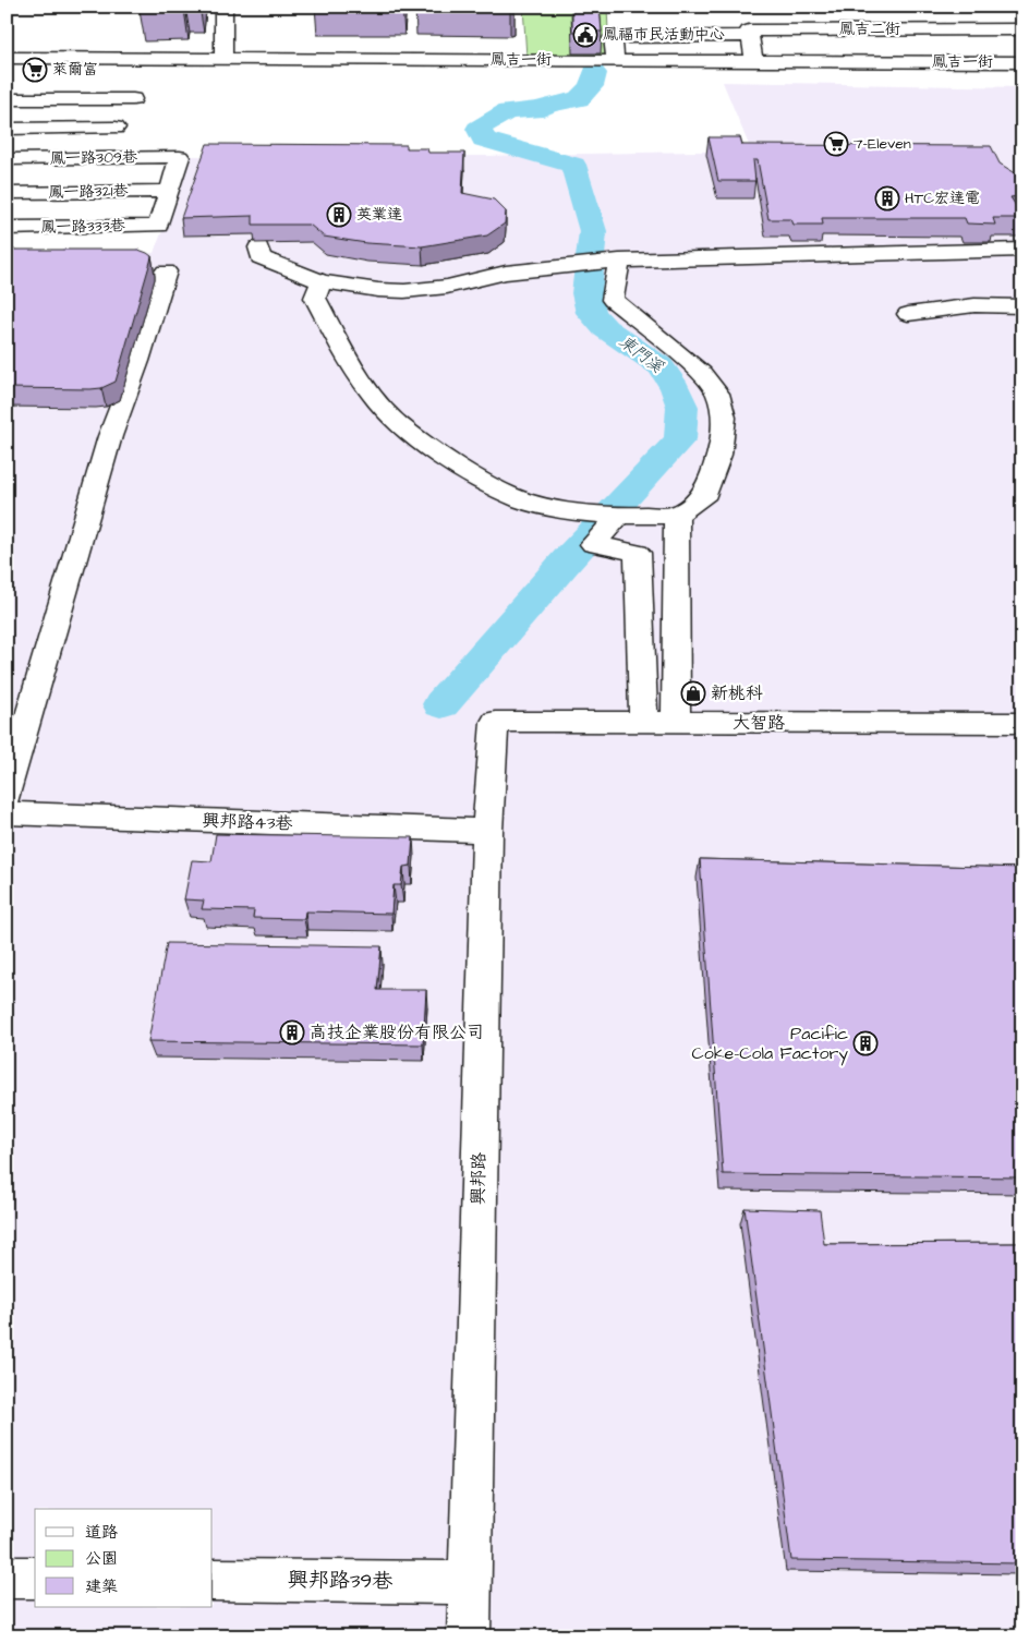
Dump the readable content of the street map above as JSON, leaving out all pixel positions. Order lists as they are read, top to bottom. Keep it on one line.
{"streets":{"street":["鳳吉二街","鳳吉一街","鳳一路309巷","鳳一路321巷","鳳一路333巷","大智路","興邦路43巷","興邦路","興邦路39巷"]},"crossings":[["鳳一路309巷","鳳一路321巷"],["鳳一路309巷","鳳一路333巷"],["鳳一路321巷","鳳一路333巷"],["大智路","興邦路"],["興邦路43巷","興邦路"],["興邦路","興邦路39巷"]],"water":["東門溪"],"places":{"public building":["鳳福市民活動中心"],"supermarket":["萊爾富","7-Eleven"],"building":["HTC宏達電","英業達","高技企業股份有限公司","Pacific Coke-Cola Factory"],"shop":["新桃科"]},"legend":["道路","公園","建築"]}
